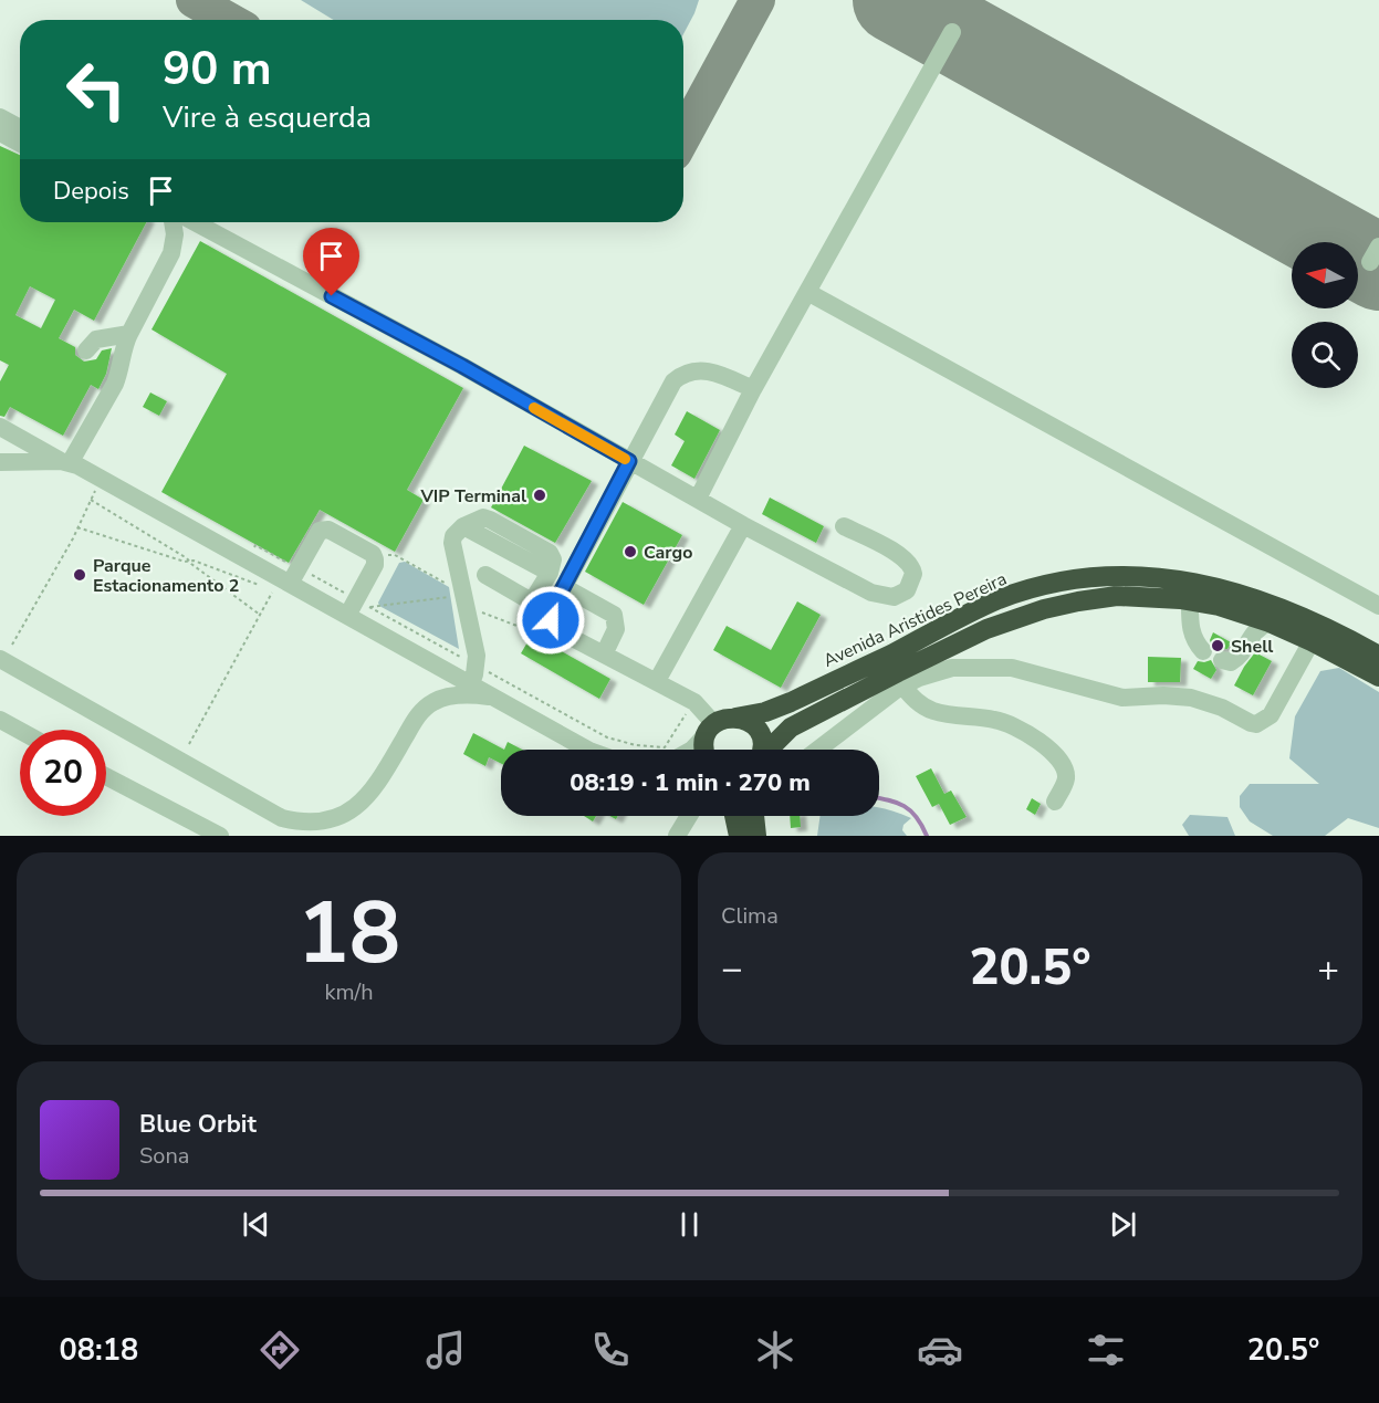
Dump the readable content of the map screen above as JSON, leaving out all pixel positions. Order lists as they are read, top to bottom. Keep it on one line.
{"streets":{"highway":["Avenida Aristides Pereira"]},"places":["VIP Terminal","Cargo","Parque Estacionamento 2","Shell"],"north":"left","page":{"turn":["90 m","Vire à esquerda"],"then":"Depois","limit":"20","trip":"08:19 · 1 min · 270 m","tile":[["18","km/h"],"Clima"],"heat":["−","20.5°","+"],"song":["Blue Orbit","Sona"],"tabs":["08:18","20.5°"]}}
